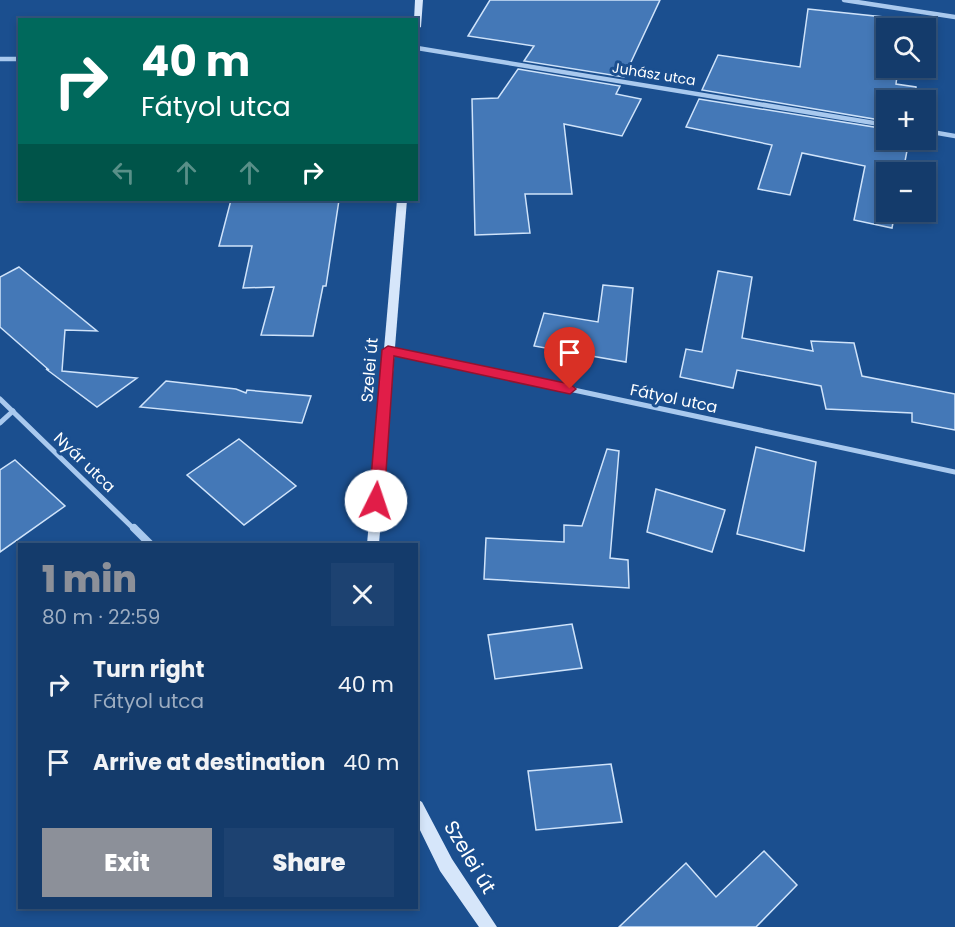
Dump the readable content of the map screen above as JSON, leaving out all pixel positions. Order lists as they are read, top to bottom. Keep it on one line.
{"streets":{"main road":["Szelei út"],"street":["Juhász utca","Fátyol utca","Nyár utca"]},"crossings":[["Szelei út","Fátyol utca"]],"page":{"map_buttons":["+","−"],"turn":["40 m","Fátyol utca"],"heading":["1 min","80 m · 22:59"],"list":[{"name":"Turn right","note":"Fátyol utca","value":"40 m"},{"name":"Arrive at destination","value":"40 m"}],"buttons":["Exit","Share"]}}
